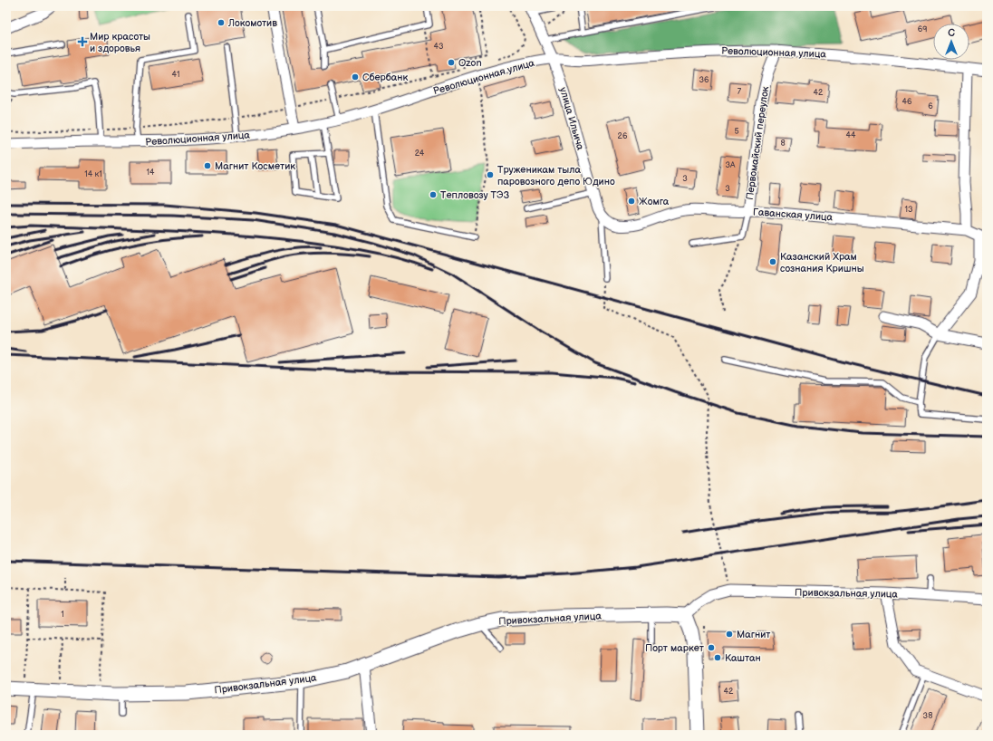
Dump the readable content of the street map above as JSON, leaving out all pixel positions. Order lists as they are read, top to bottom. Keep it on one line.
{"streets":{"main road":["Привокзальная улица"],"street":["Революционная улица","улица Ильича","Первомайский переулок","Гаванская улица"]},"crossings":[["Революционная улица","улица Ильича"],["Революционная улица","Первомайский переулок"],["улица Ильича","Гаванская улица"],["Первомайский переулок","Гаванская улица"]],"places":{"other":["Локомотив","Ozon","Сбербанк","Магнит Косметик","Труженикам тыла паровозного депо Юдино","Тепловозу ТЭ3","Жомга","Казанский Храм сознания Кришны","Магнит","Порт маркет","Каштан"],"health":["Мир красоты и здоровья"]},"house_numbers":["69","43","41","36","7","42","46","6","5","44","26","8","24","3А","14","14 к1","3","3","13","1","42","38"],"north":"top"}
